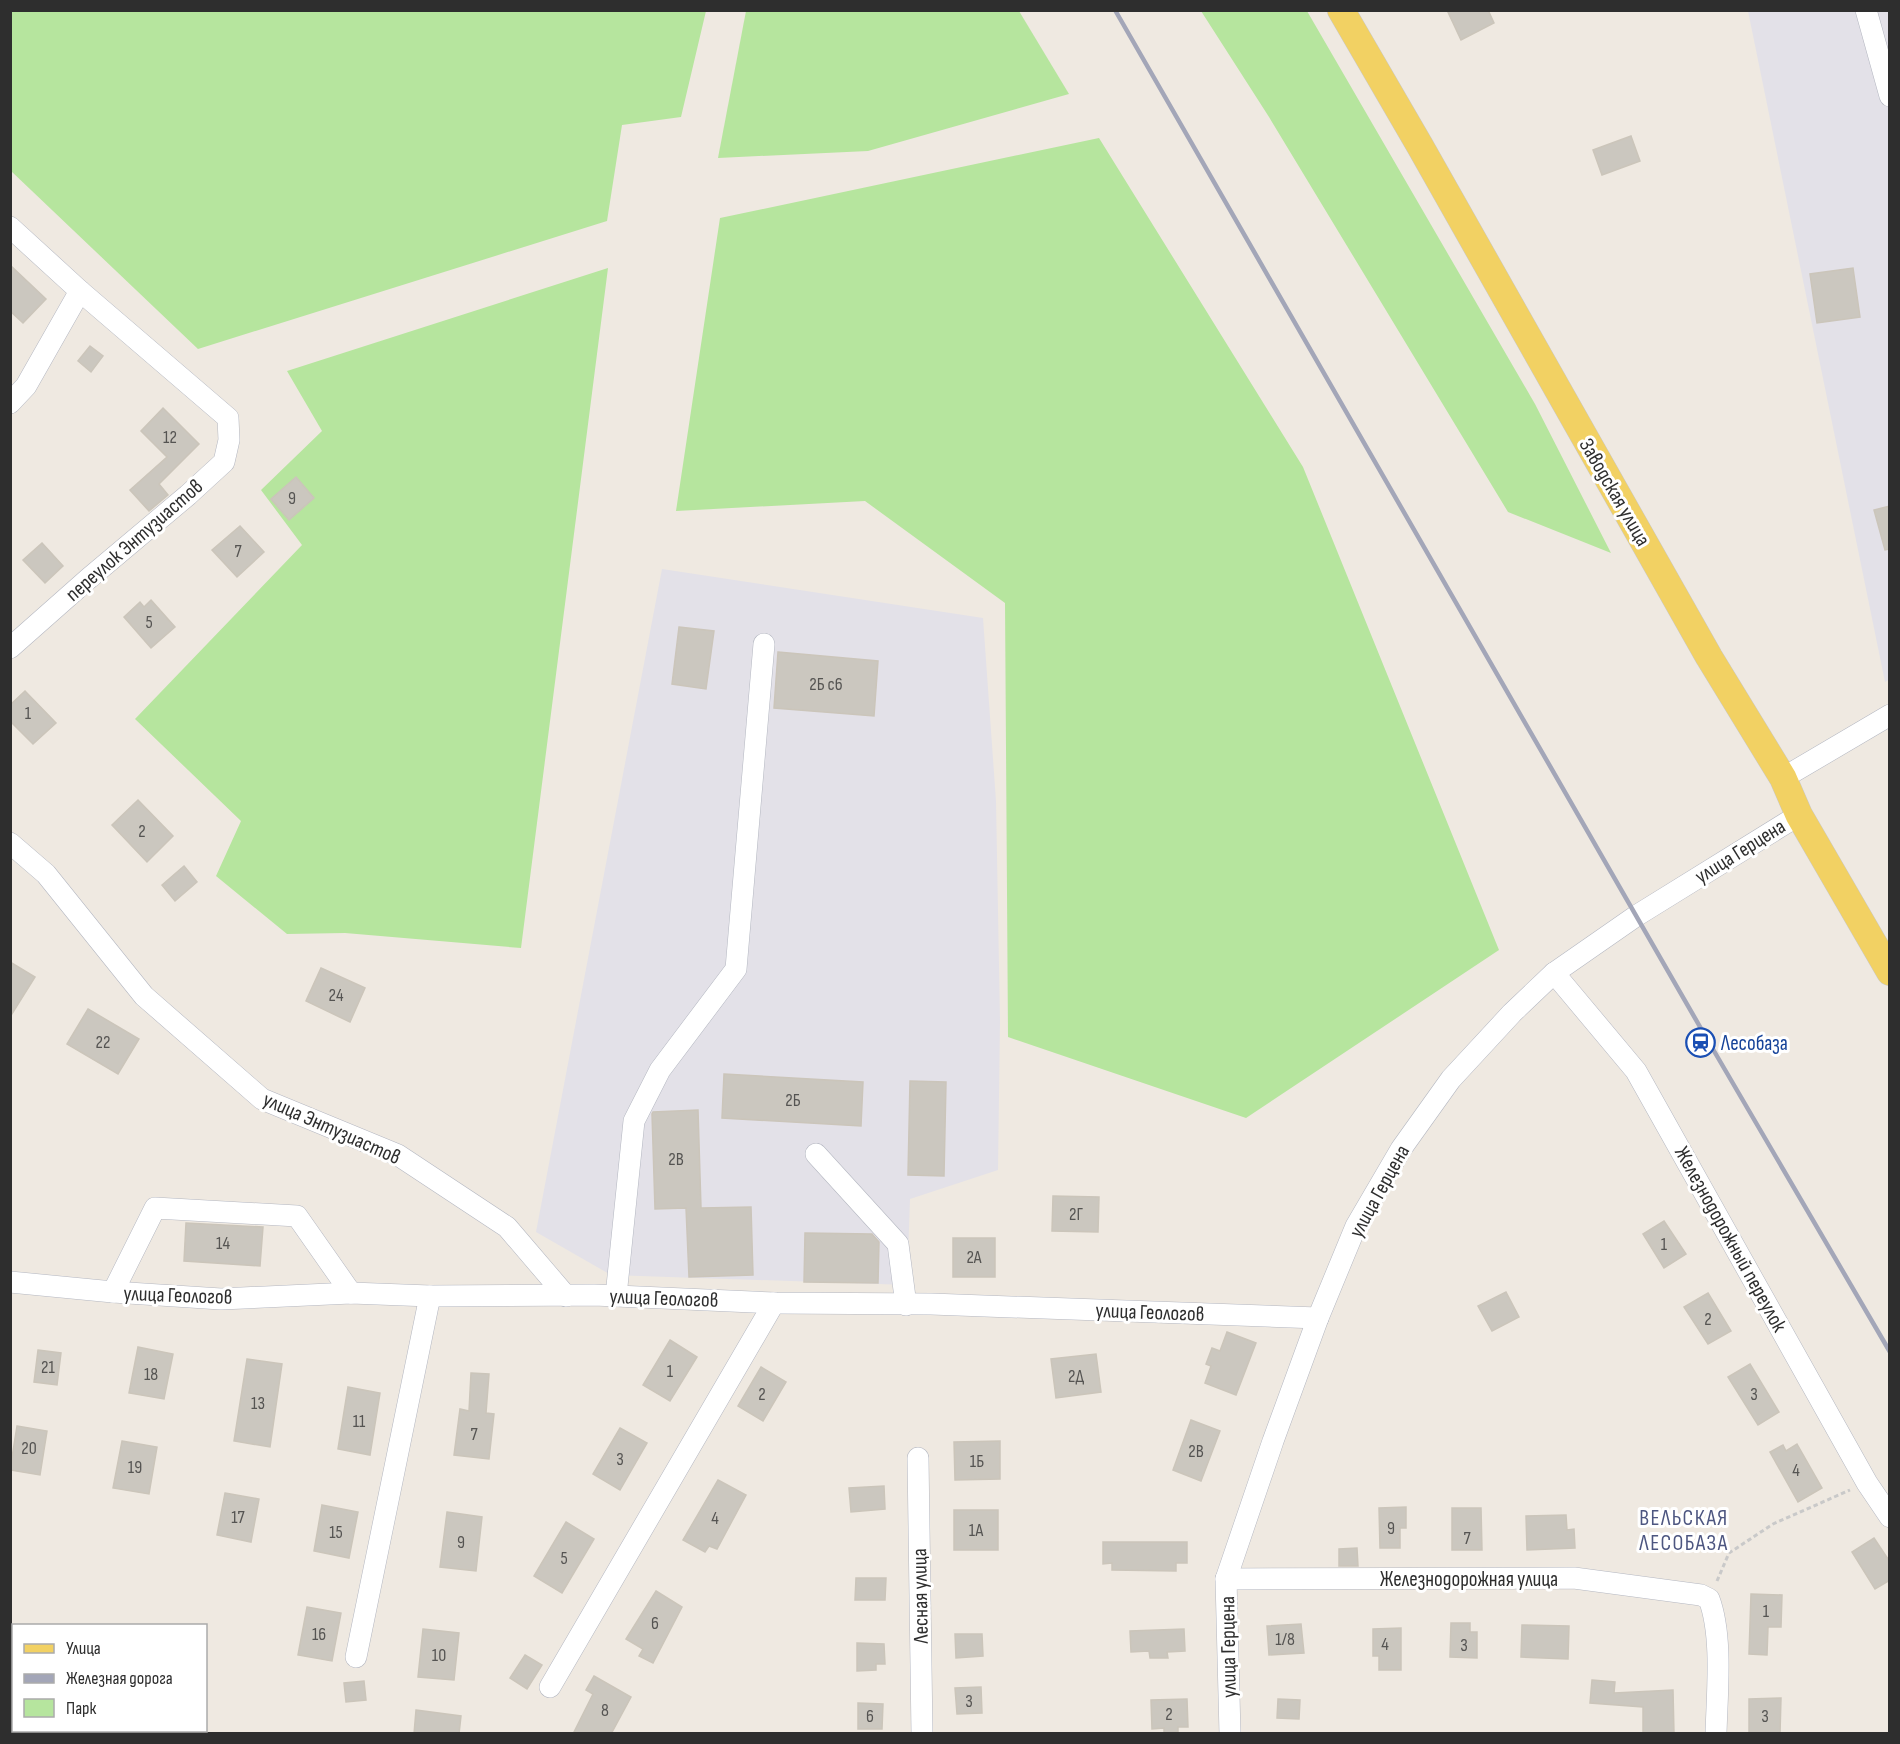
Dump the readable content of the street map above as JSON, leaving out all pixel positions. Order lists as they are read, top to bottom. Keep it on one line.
{"streets":{"main road":["Заводская улица"],"street":["переулок Энтузиастов","улица Герцена","улица Энтузиастов","Железнодорожный переулок","улица Геологов","Железнодорожная улица","Лесная улица"]},"crossings":[["Заводская улица","улица Герцена"],["улица Герцена","Железнодорожный переулок"],["улица Герцена","улица Геологов"],["улица Герцена","Железнодорожная улица"],["улица Энтузиастов","улица Геологов"]],"districts":["ВЕЛЬСКАЯ ЛЕСОБАЗА"],"places":{"station":["Лесобаза"]},"house_numbers":["12","9","7","5","2Б с6","1","2","24","22","2Б","2В","2Г","14","1","2А","2","21","1","18","2Д","2","3","13","11","7","20","2В","3","1Б","19","4","17","4","9","1А","15","7","9","5","1","6","16","1/8","4","3","10","3","8","2","6","3"],"legend":["Улица","Железная дорога","Парк"]}
